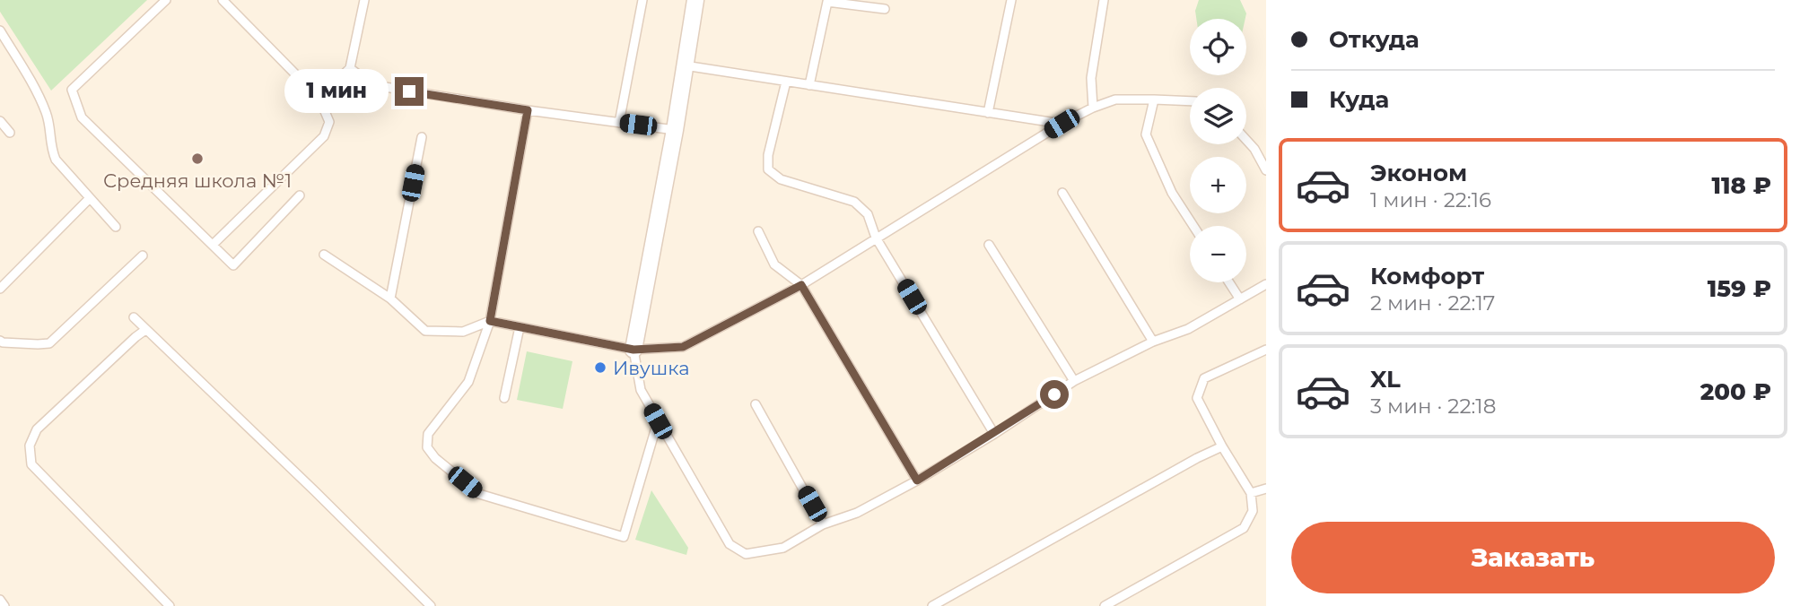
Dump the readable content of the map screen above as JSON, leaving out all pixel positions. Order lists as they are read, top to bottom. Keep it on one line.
{"places":["Средняя школа №1","Ивушка"],"page":{"banner":["Откуда","Куда"],"map_buttons":["+","−"],"bubble":"1 мин","list":[{"name":"Эконом","note":"1 мин · 22:16","value":"118 ₽"},{"name":"Комфорт","note":"2 мин · 22:17","value":"159 ₽"},{"name":"XL","note":"3 мин · 22:18","value":"200 ₽"}],"buttons":"Заказать"}}
